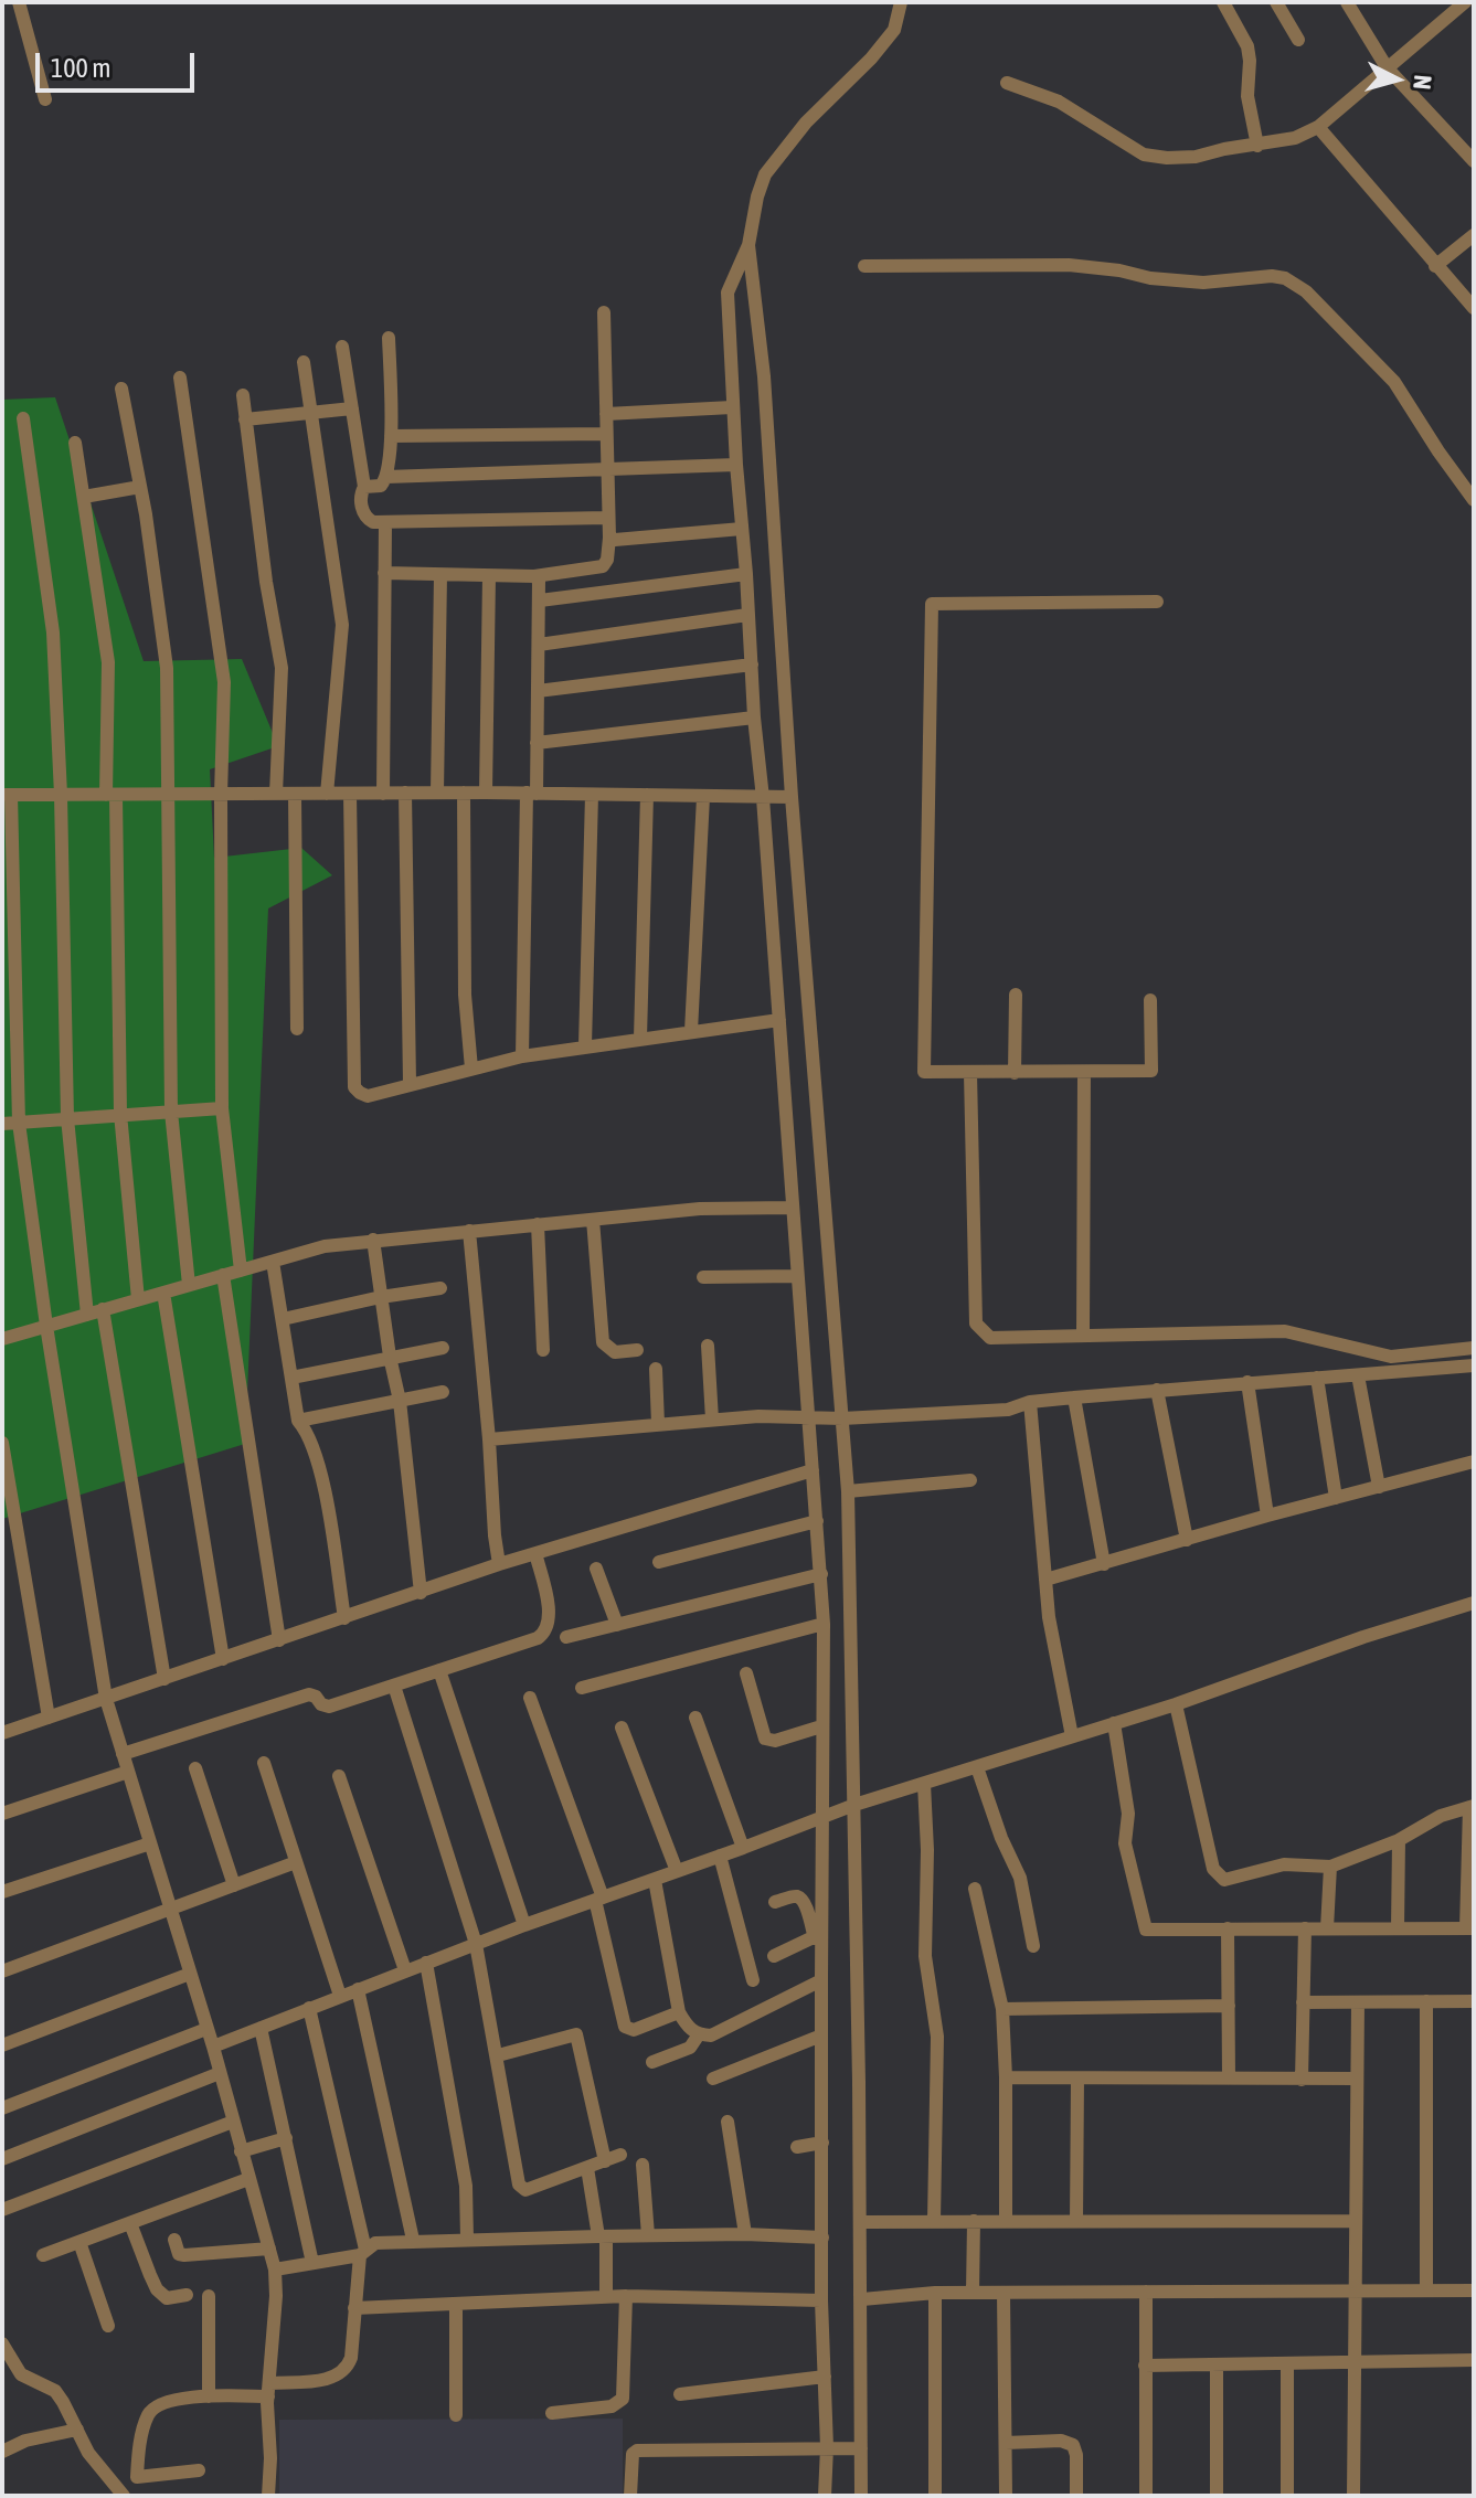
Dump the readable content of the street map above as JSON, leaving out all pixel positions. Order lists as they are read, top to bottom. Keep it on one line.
{"scale_bar":"100 m","north":"right"}
